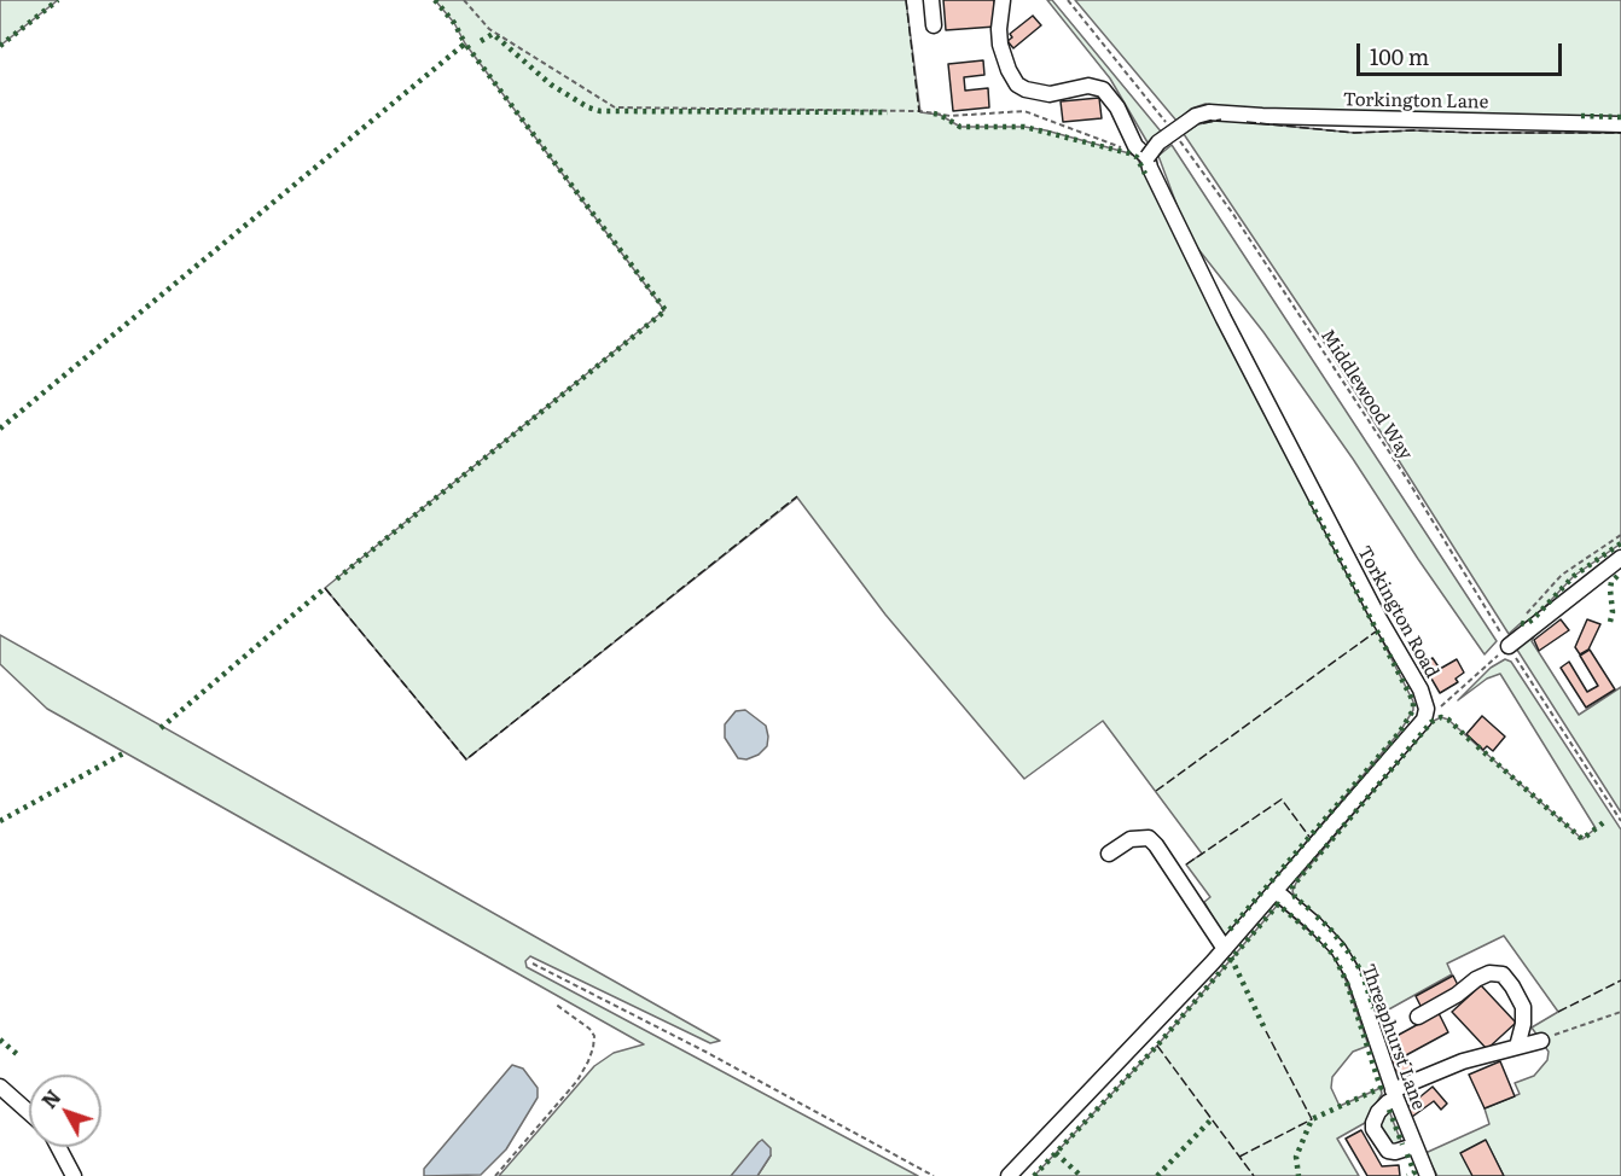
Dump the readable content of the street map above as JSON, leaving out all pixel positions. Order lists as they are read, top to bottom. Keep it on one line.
{"streets":{"street":["Torkington Lane","Torkington Road","Threaphurst Lane"],"path":["Middlewood Way"]},"crossings":[["Torkington Lane","Torkington Road"]],"scale_bar":"100 m","north":"top left"}
